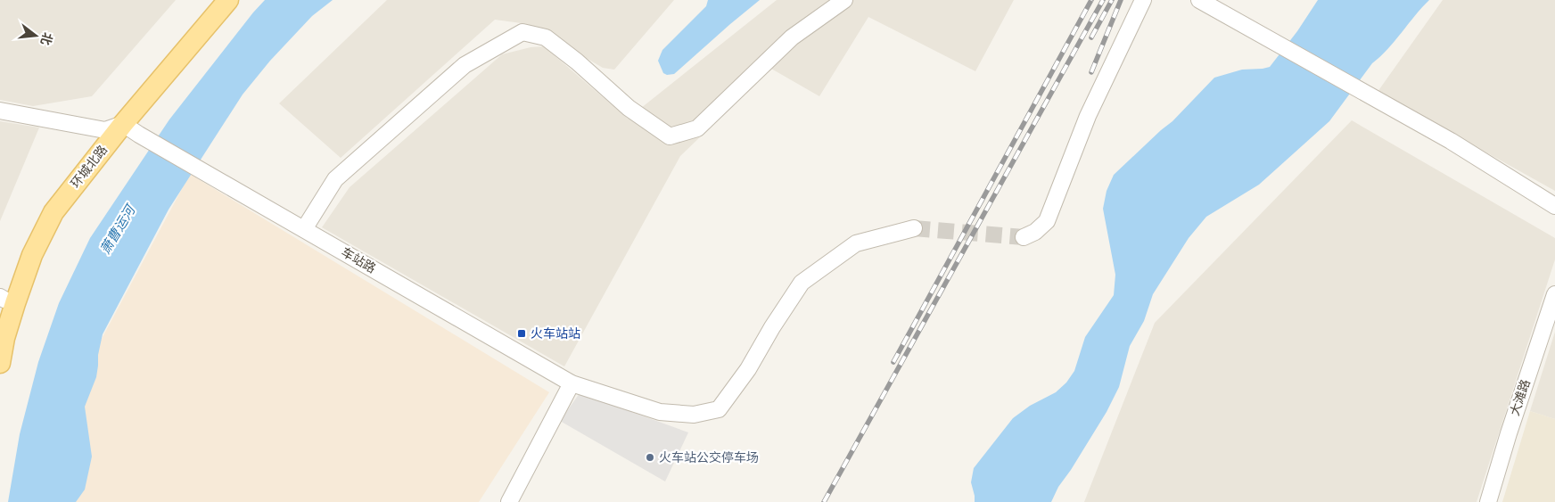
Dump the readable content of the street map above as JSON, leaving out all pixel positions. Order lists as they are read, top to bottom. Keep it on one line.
{"streets":{"main road":["环城北路"],"street":["车站路","大滩路"]},"crossings":[["环城北路","车站路"]],"water":["萧曹运河"],"places":{"transit":["火车站站"],"other":["火车站公交停车场"]},"north":"right"}
